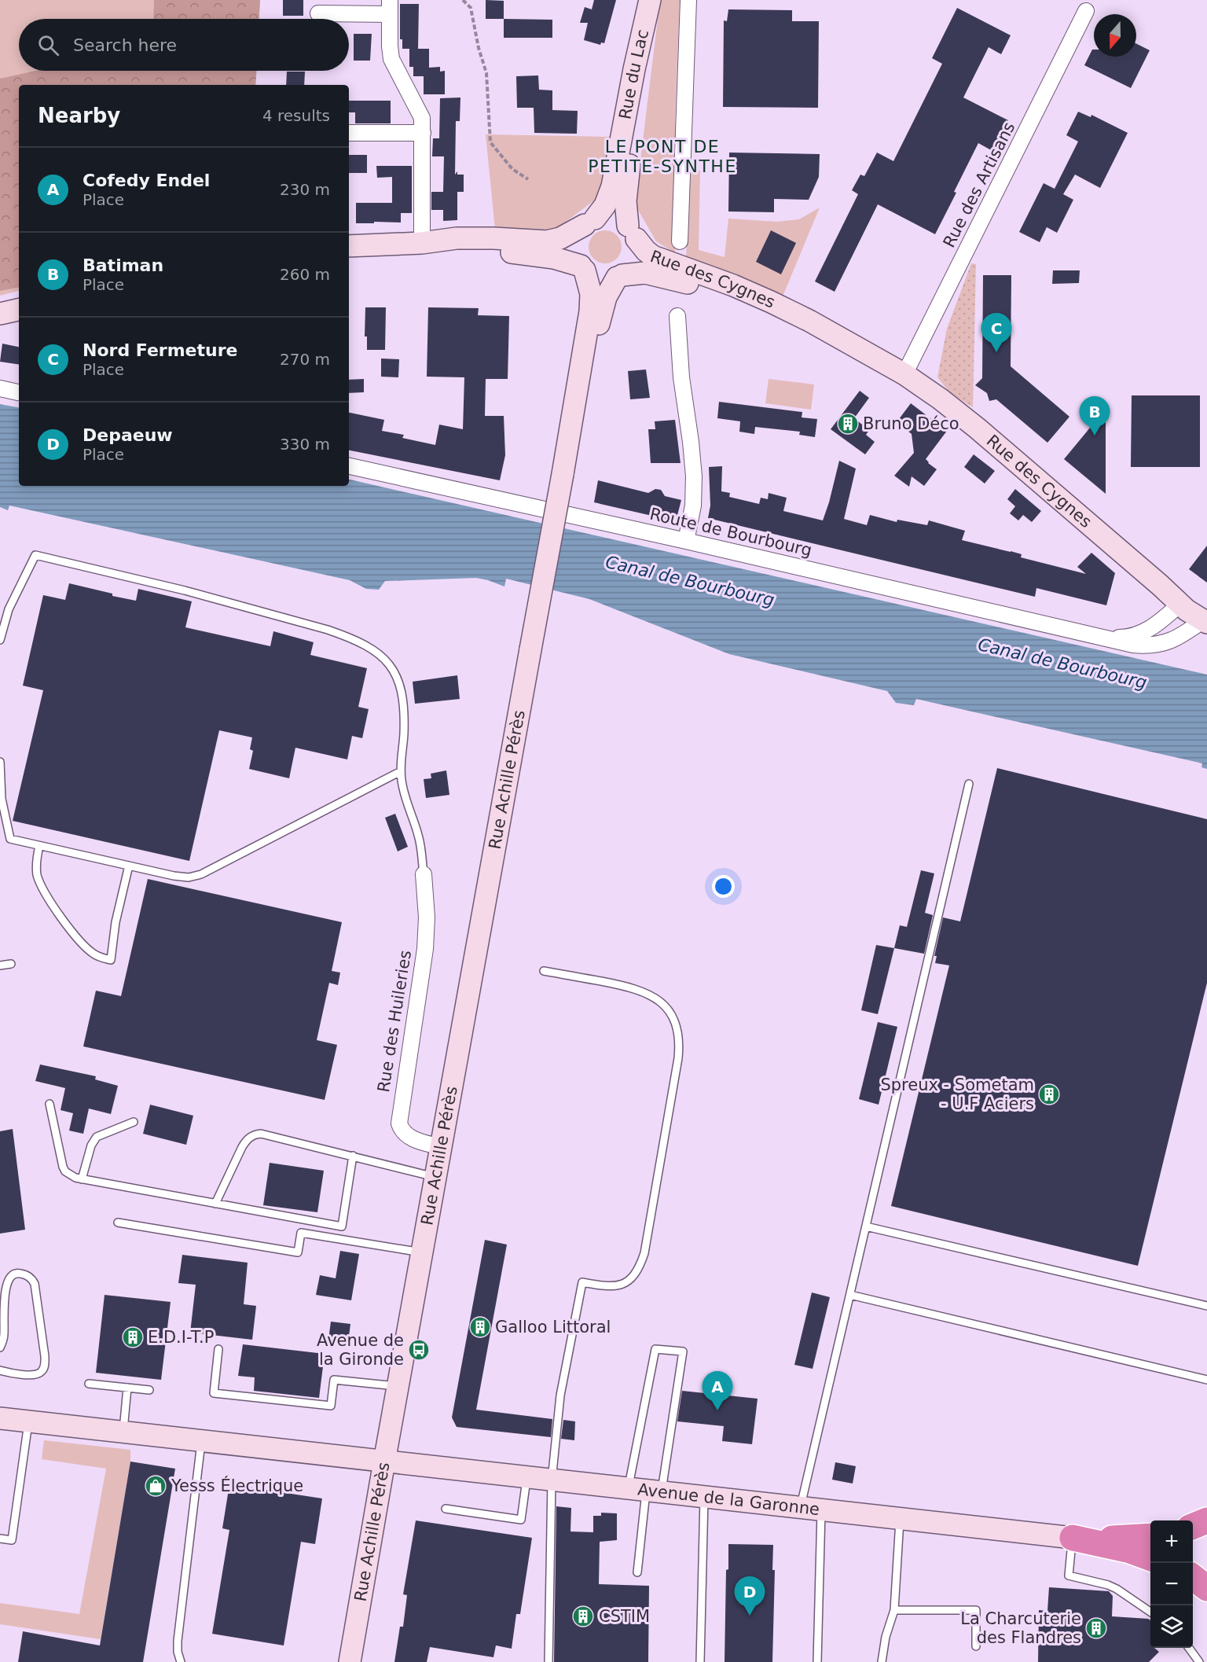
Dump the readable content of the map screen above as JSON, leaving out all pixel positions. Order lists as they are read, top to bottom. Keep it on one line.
{"streets":{"street":["Rue du Lac","Rue des Artisans","Rue des Cygnes","Route de Bourbourg","Rue Achille Pérès","Rue des Huileries","Avenue de la Garonne"]},"crossings":[["Rue du Lac","Rue des Cygnes"],["Rue des Artisans","Rue des Cygnes"],["Rue des Cygnes","Route de Bourbourg"],["Rue Achille Pérès","Rue des Huileries"],["Rue Achille Pérès","Avenue de la Garonne"]],"districts":["LE PONT DE PETITE-SYNTHE"],"water":["Canal de Bourbourg"],"places":{"building":["Bruno Déco","Spreux - Sometam - U.F Aciers","Galloo Littoral","E.D.I-T.P","CSTIM","La Charcuterie des Flandres"],"bus stop":["Avenue de la Gironde"],"shop":["Yesss Électrique"]},"north":"bottom","page":{"search":"Search here","heading":["Nearby","4 results"],"list":[{"mark":"A","name":"Cofedy Endel","note":"Place","value":"230 m"},{"mark":"B","name":"Batiman","note":"Place","value":"260 m"},{"mark":"C","name":"Nord Fermeture","note":"Place","value":"270 m"},{"mark":"D","name":"Depaeuw","note":"Place","value":"330 m"}],"pins":["C","B","A","D"],"map_buttons":["+","−"]}}
